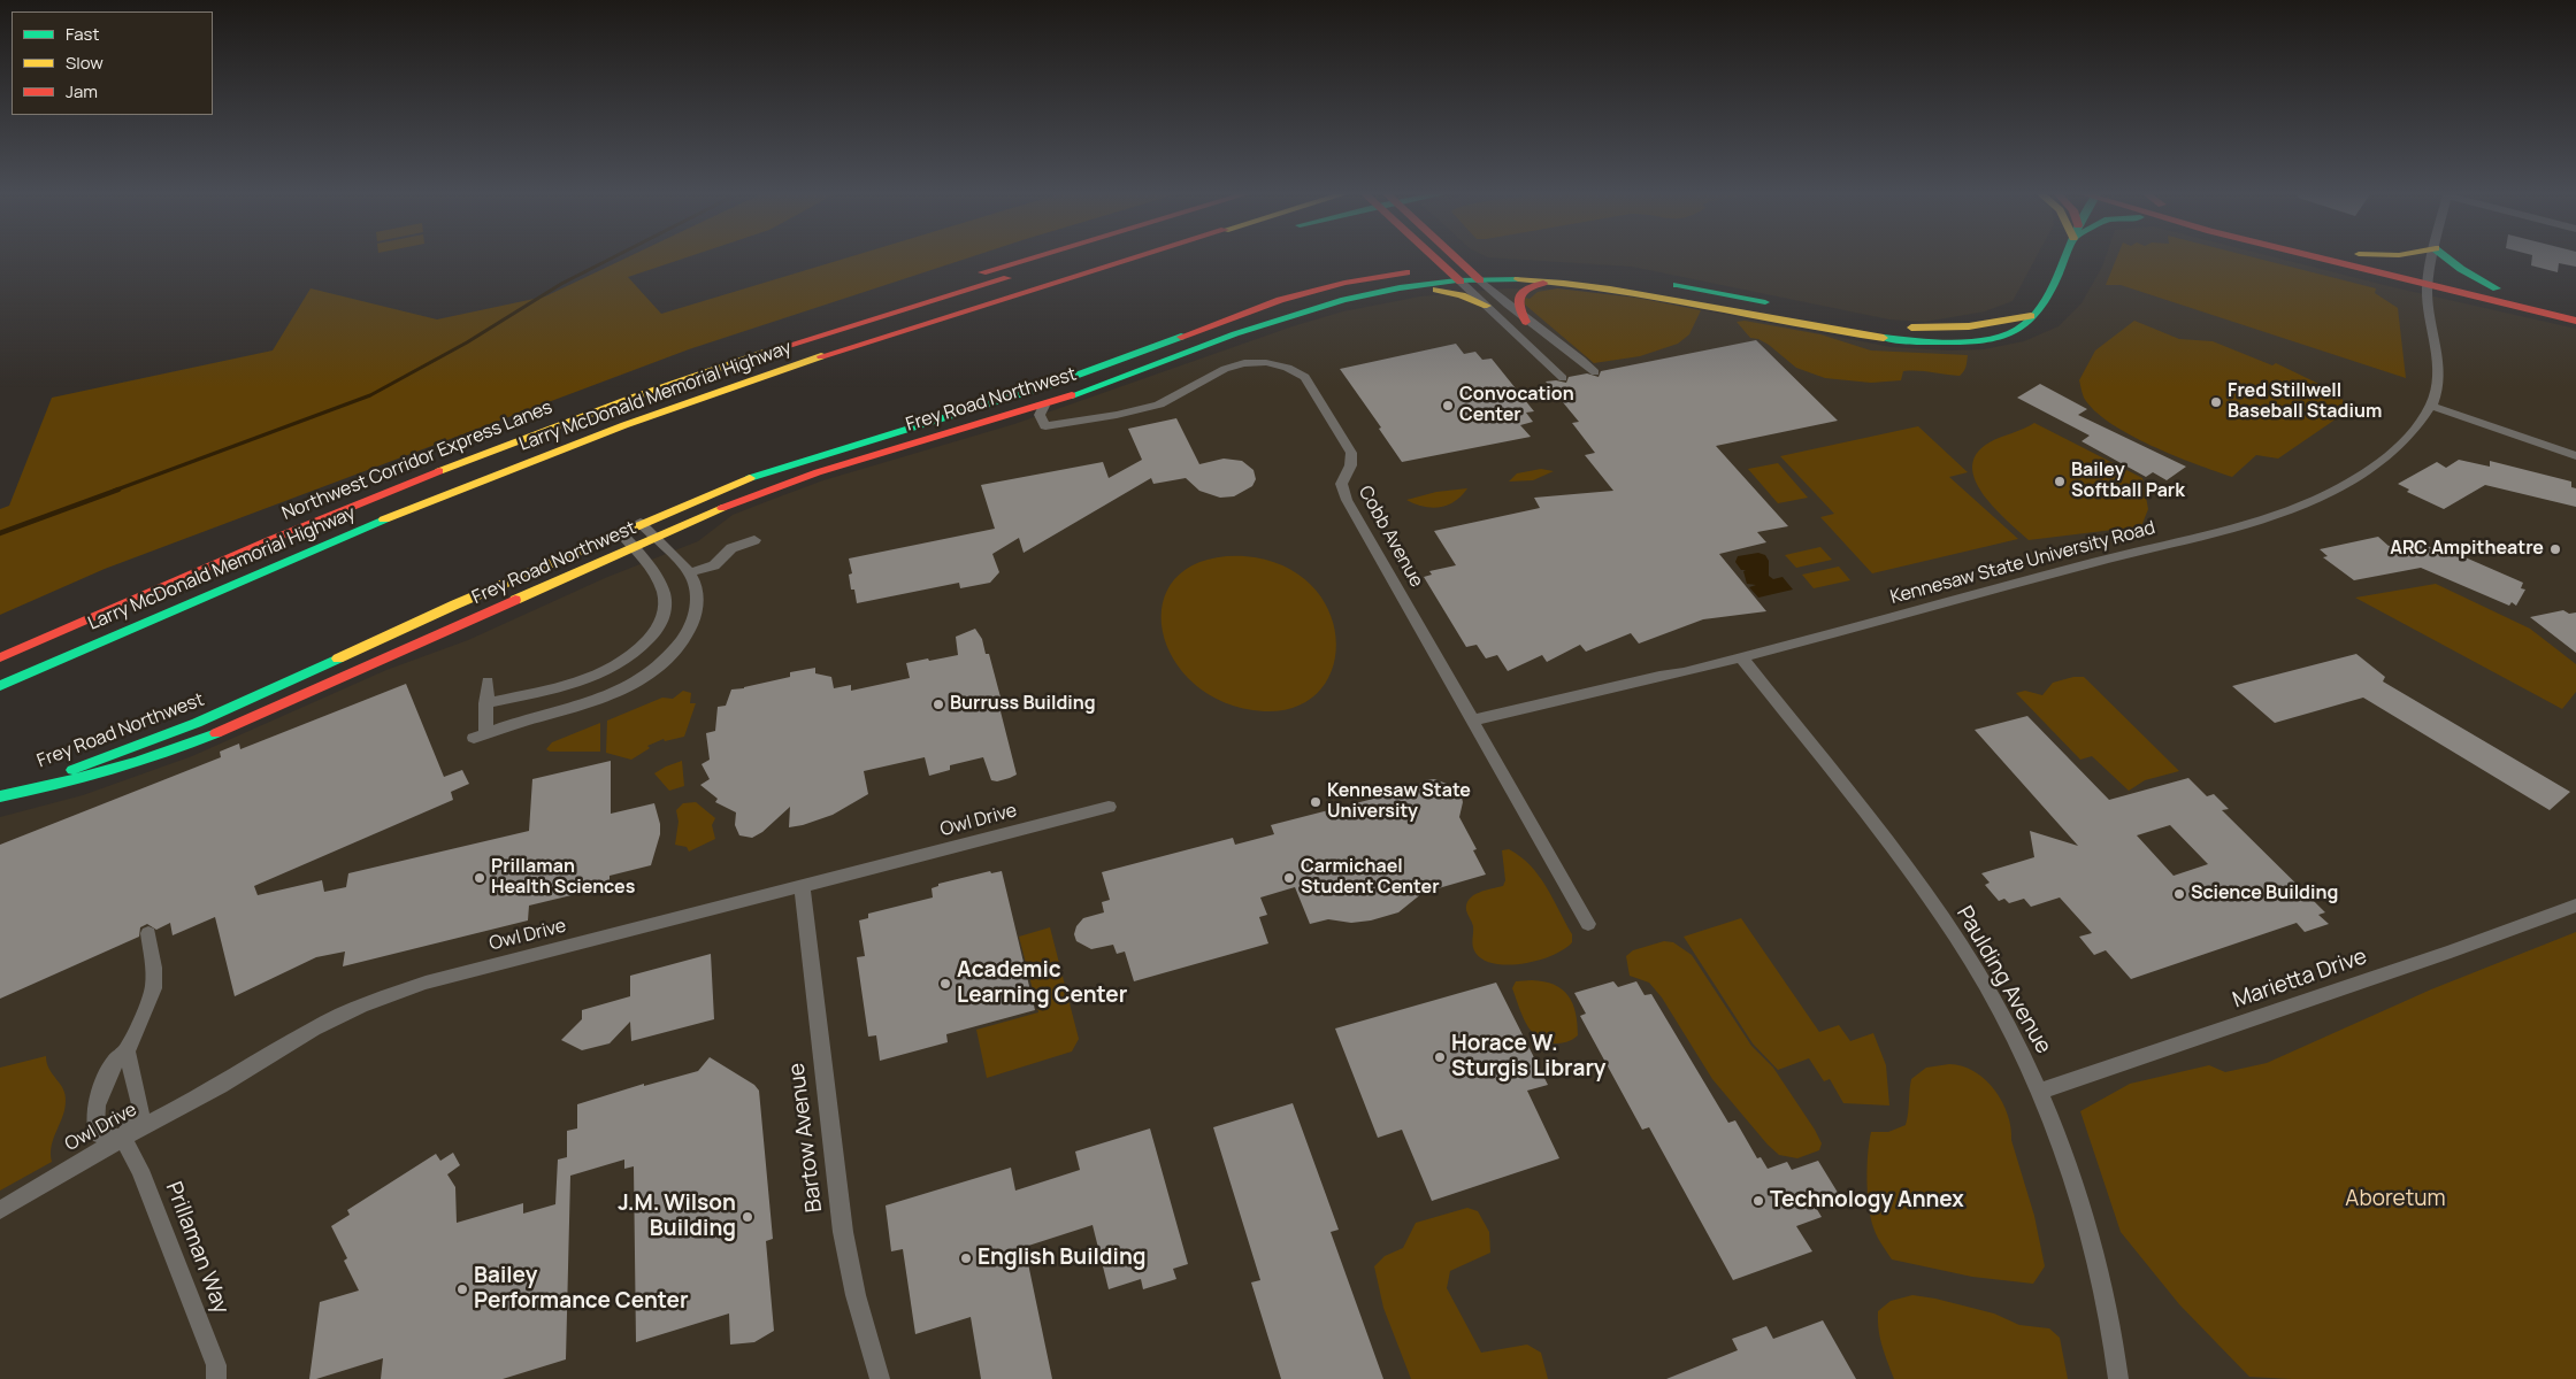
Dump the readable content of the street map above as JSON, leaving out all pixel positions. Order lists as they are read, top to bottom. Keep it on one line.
{"streets":{"main road":["Larry McDonald Memorial Highway","Frey Road Northwest","Northwest Corridor Express Lanes"],"street":["Cobb Avenue","Kennesaw State University Road","Owl Drive","Marietta Drive","Paulding Avenue","Bartow Avenue","Prillaman Way"]},"crossings":[["Frey Road Northwest","Cobb Avenue"],["Cobb Avenue","Kennesaw State University Road"],["Kennesaw State University Road","Paulding Avenue"],["Owl Drive","Bartow Avenue"],["Owl Drive","Prillaman Way"],["Marietta Drive","Paulding Avenue"]],"parks":["Aboretum"],"places":["Fred Stillwell Baseball Stadium","Convocation Center","Bailey Softball Park","ARC Ampitheatre","Burruss Building","Kennesaw State University","Prillaman Health Sciences","Carmichael Student Center","Science Building","Academic Learning Center","Horace W. Sturgis Library","Technology Annex","J.M. Wilson Building","English Building","Bailey Performance Center"],"legend":["Fast","Slow","Jam"]}
